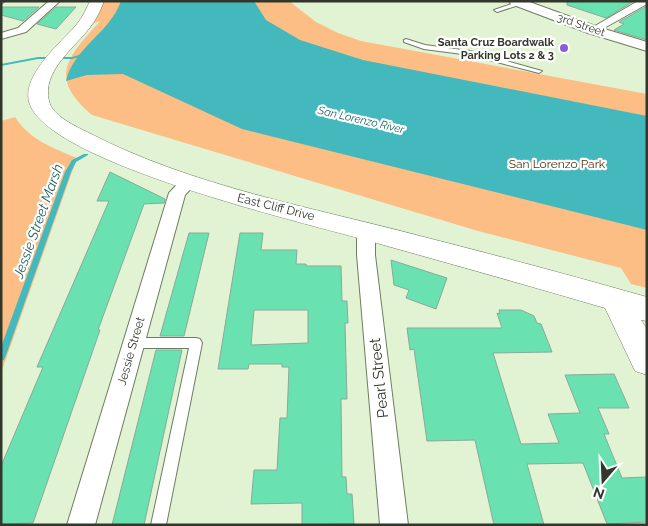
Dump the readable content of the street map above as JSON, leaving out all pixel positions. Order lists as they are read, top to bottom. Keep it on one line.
{"streets":{"main road":["East Cliff Drive"],"street":["3rd Street","Jessie Street","Pearl Street"]},"crossings":[["East Cliff Drive","Jessie Street"],["East Cliff Drive","Pearl Street"]],"water":["San Lorenzo River","Jessie Street Marsh"],"parks":["San Lorenzo Park"],"places":["Santa Cruz Boardwalk Parking Lots 2 & 3"],"north":"bottom"}
